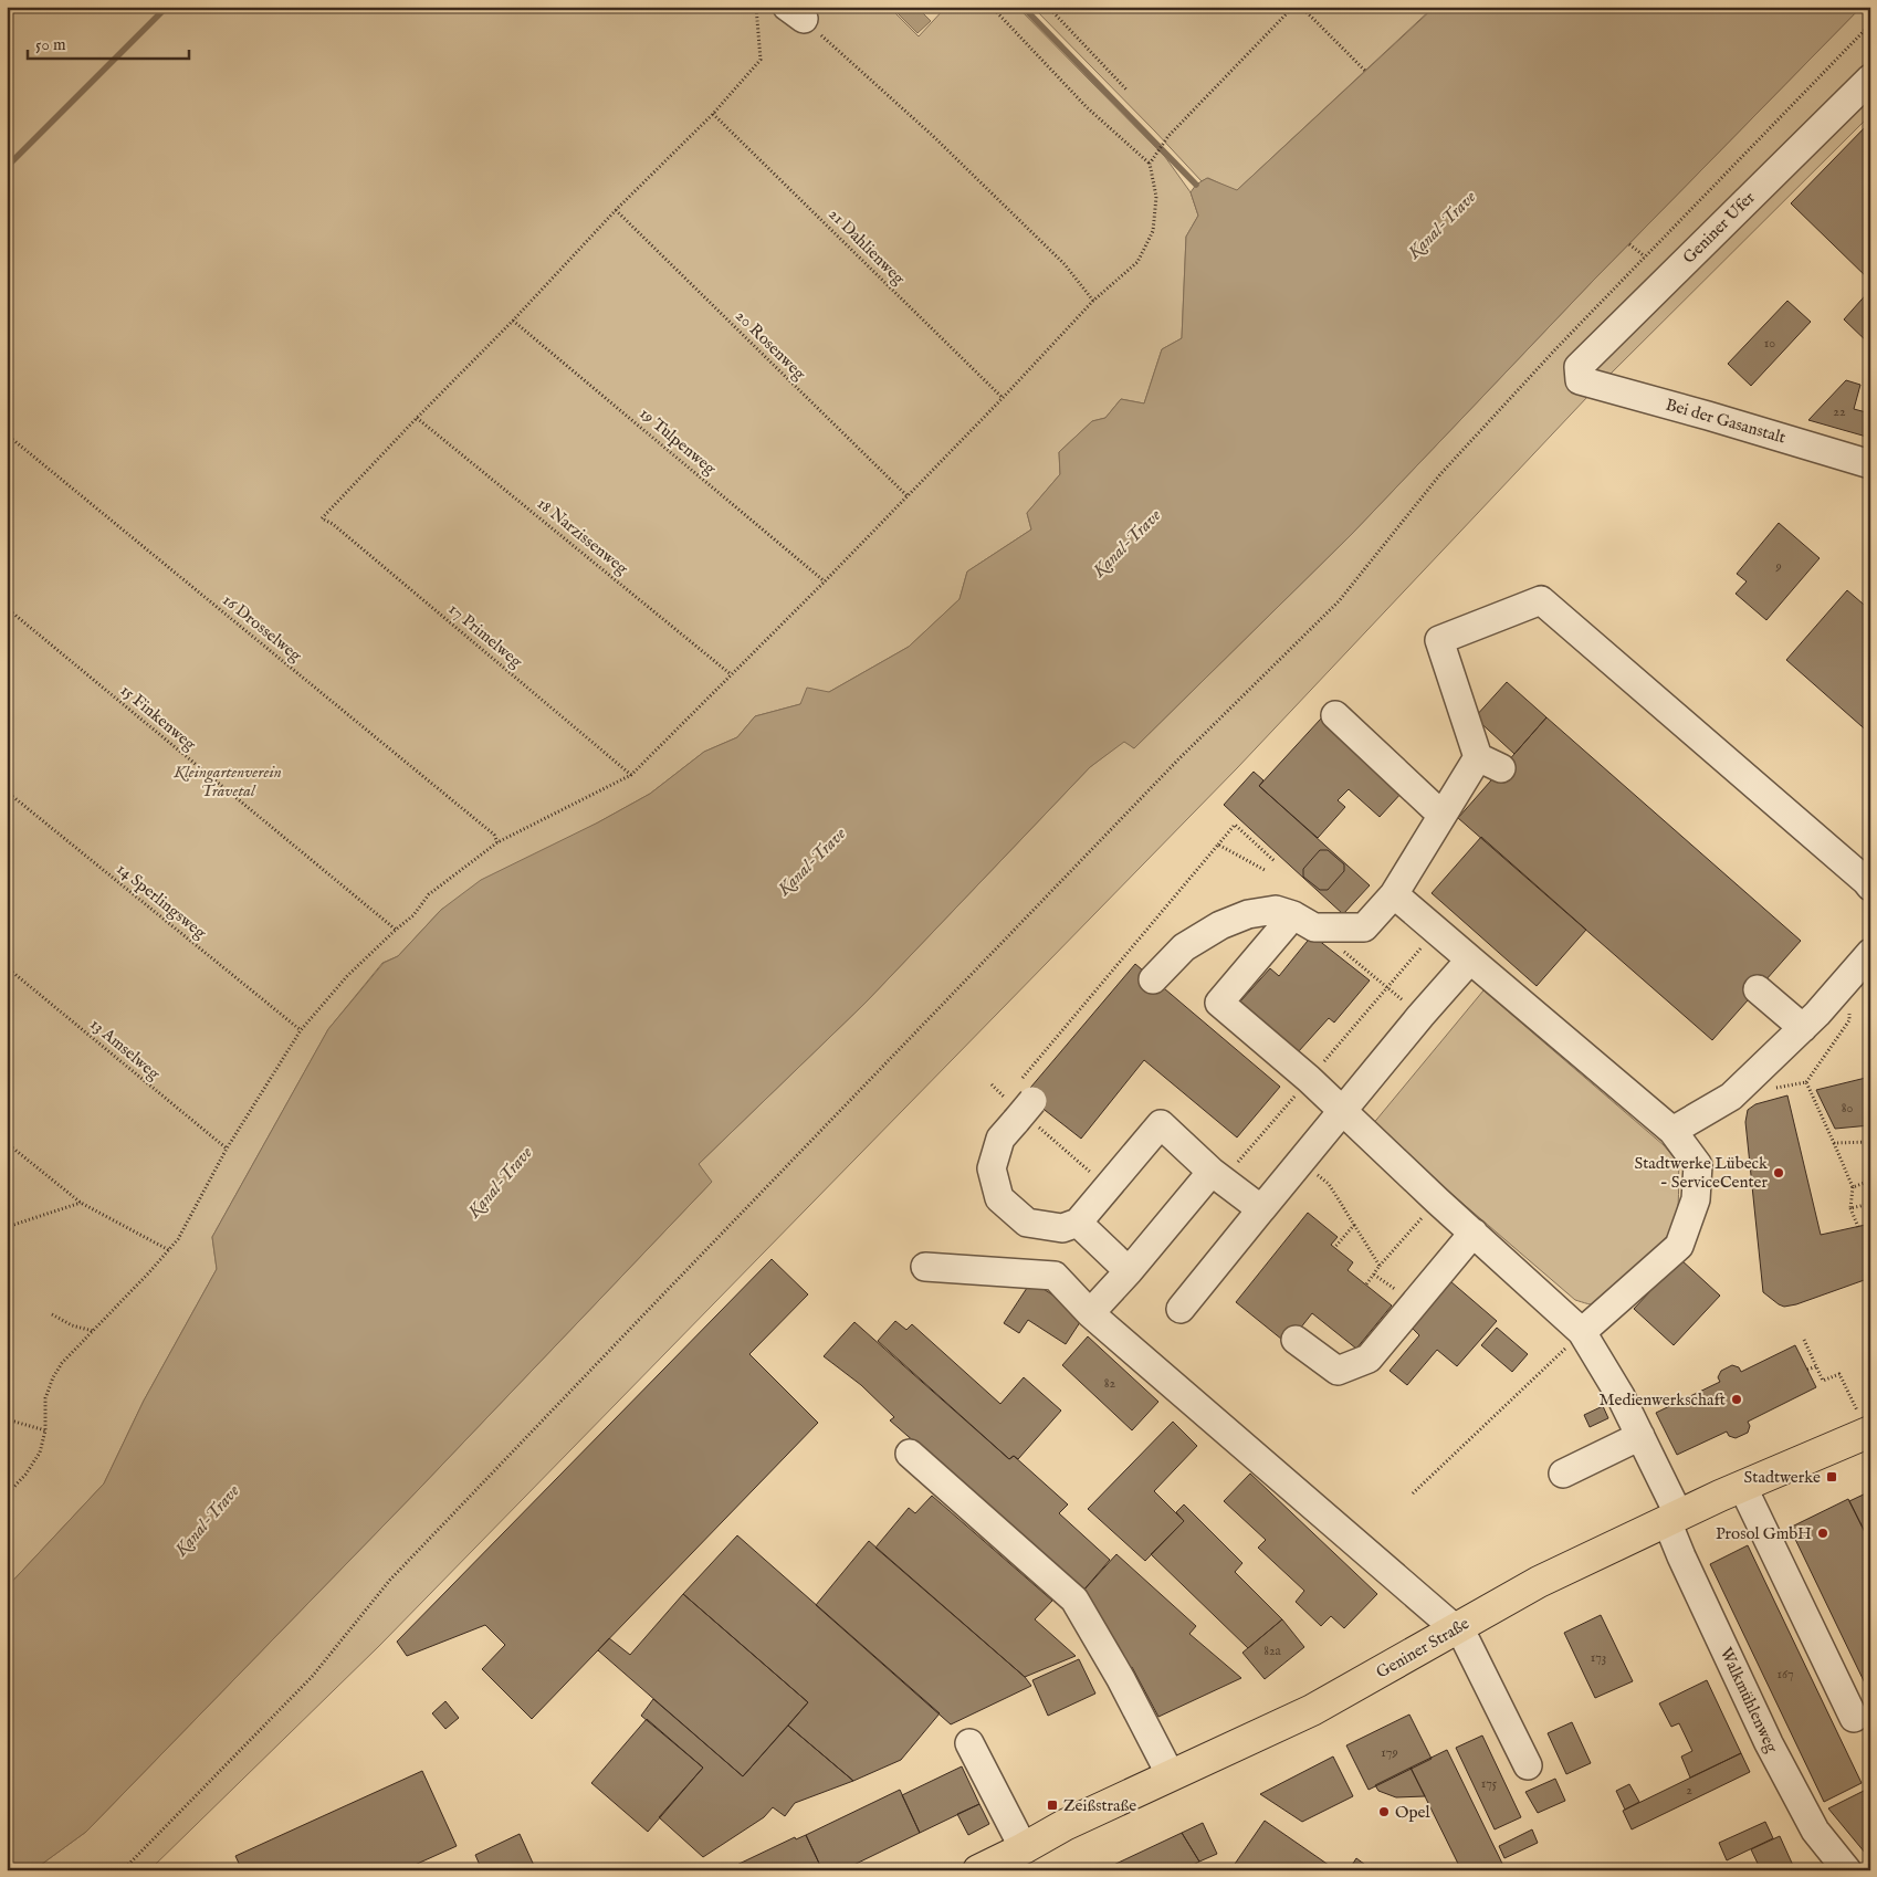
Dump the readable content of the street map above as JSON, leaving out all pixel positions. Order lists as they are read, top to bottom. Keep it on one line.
{"streets":{"main road":["Geniner Straße"],"street":["Geniner Ufer","Bei der Gasanstalt","Walkmühlenweg"],"path":["21 Dahlienweg","20 Rosenweg","19 Tulpenweg","18 Narzissenweg","16 Drosselweg","17 Primelweg","15 Finkenweg","14 Sperlingsweg","13 Amselweg"]},"crossings":[["Geniner Ufer","Bei der Gasanstalt"],["18 Narzissenweg","17 Primelweg"],["Geniner Straße","Walkmühlenweg"]],"water":["Kanal-Trave"],"parks":["Kleingartenverein Travetal"],"places":{"other":["Stadtwerke Lübeck - ServiceCenter","Medienwerkschaft","Prosol GmbH","Opel"],"transit":["Stadtwerke","Zeißstraße"]},"house_numbers":["10","22","9","80","82","82a","173","167","179","175","2"],"scale_bar":"50 m"}
